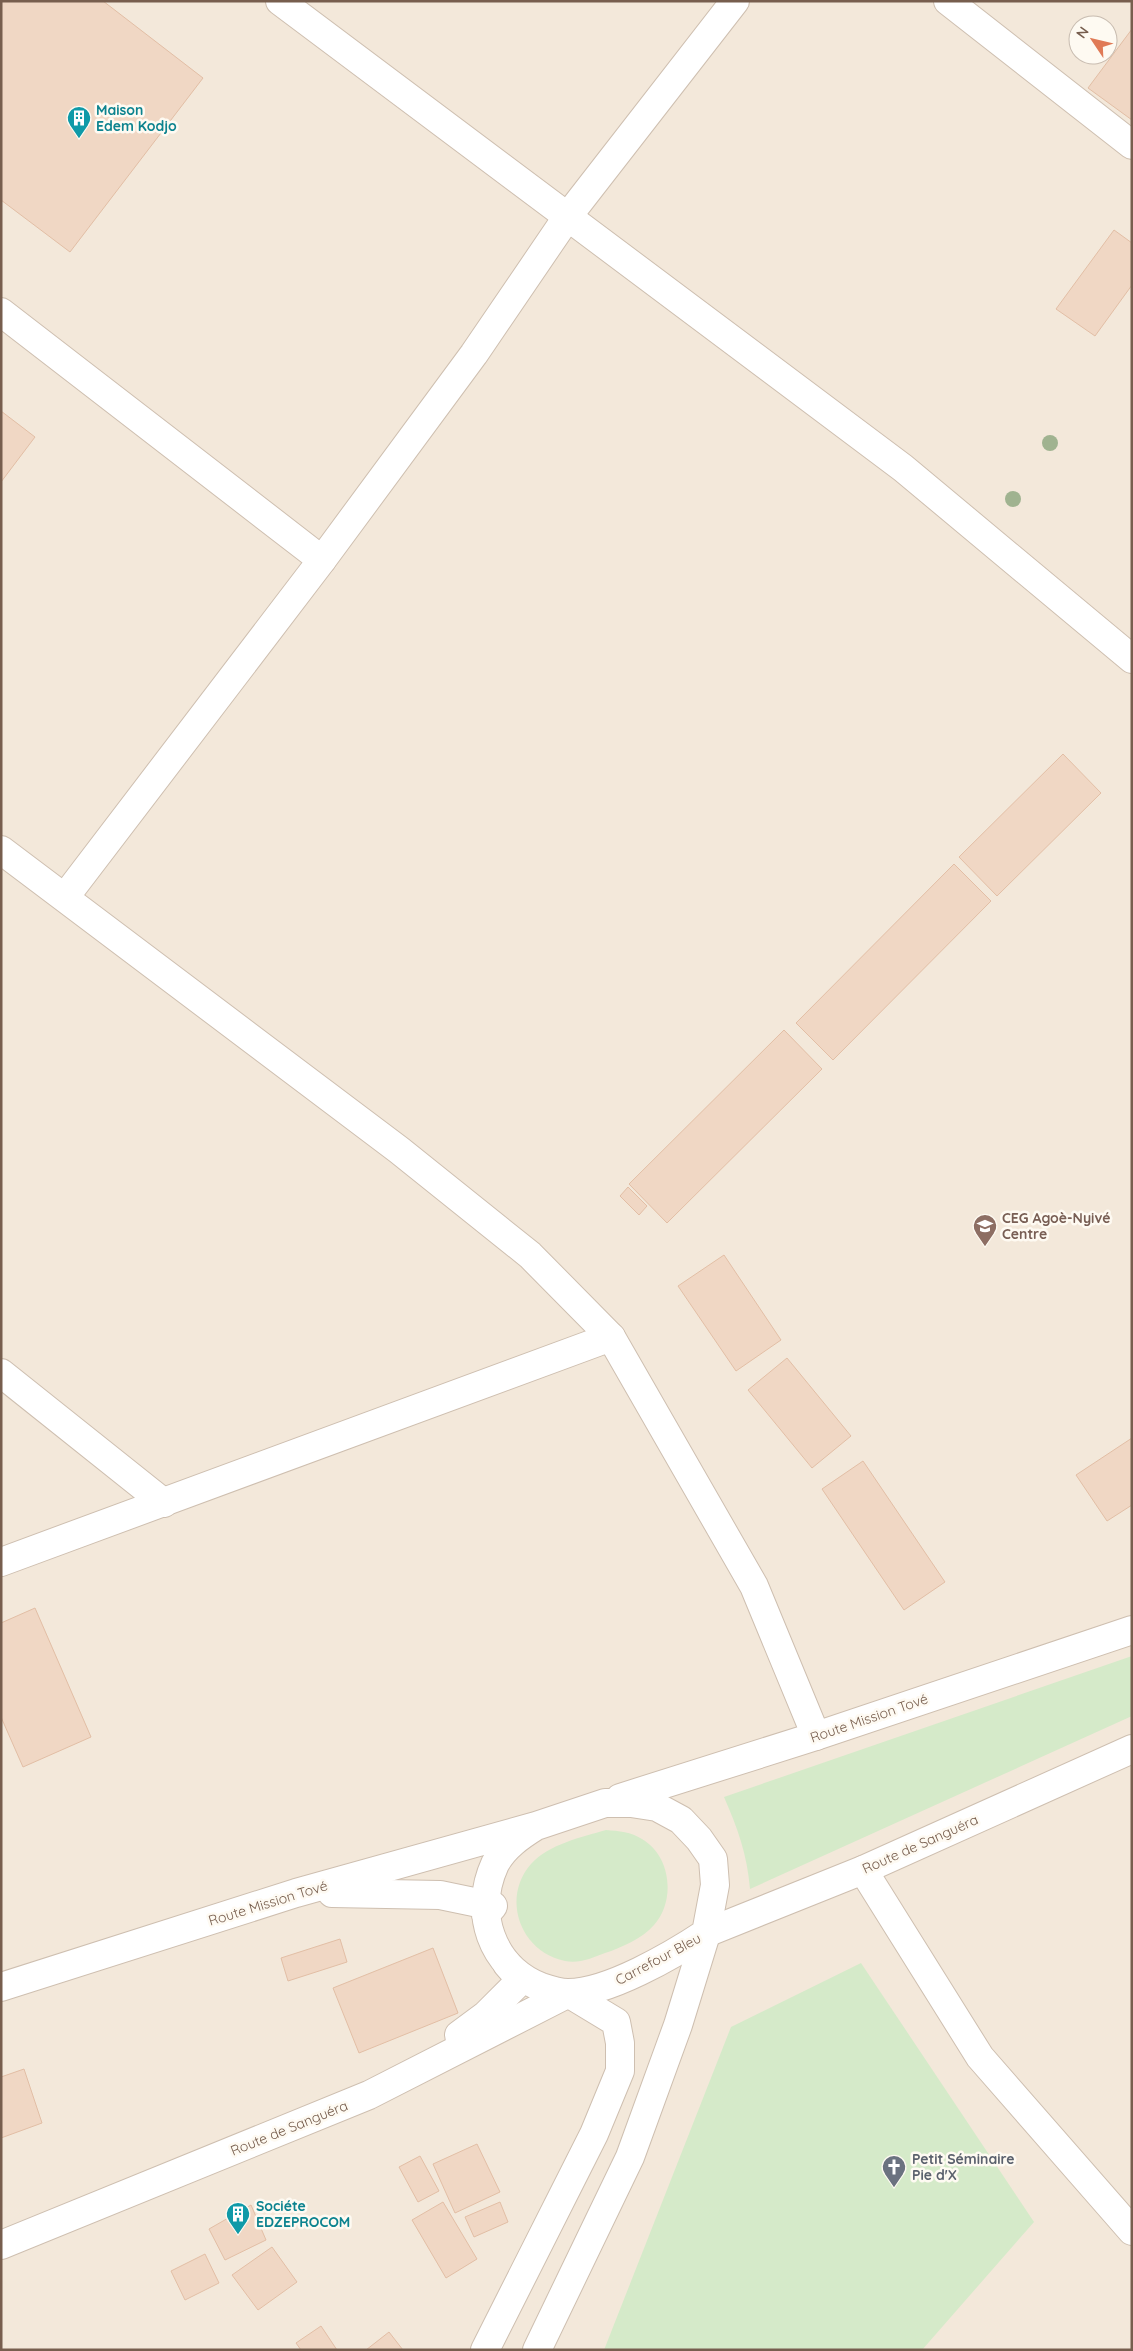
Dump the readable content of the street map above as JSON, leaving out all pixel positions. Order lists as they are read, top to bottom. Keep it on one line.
{"streets":{"street":["Route Mission Tové","Route de Sanguéra","Carrefour Bleu"]},"crossings":[["Route Mission Tové","Carrefour Bleu"],["Route de Sanguéra","Carrefour Bleu"]],"places":{"building":["Maison Edem Kodjo","Sociéte EDZEPROCOM"],"school or university":["CEG Agoè-Nyivé Centre"],"church":["Petit Séminaire Pie d'X"]},"north":"top left"}
